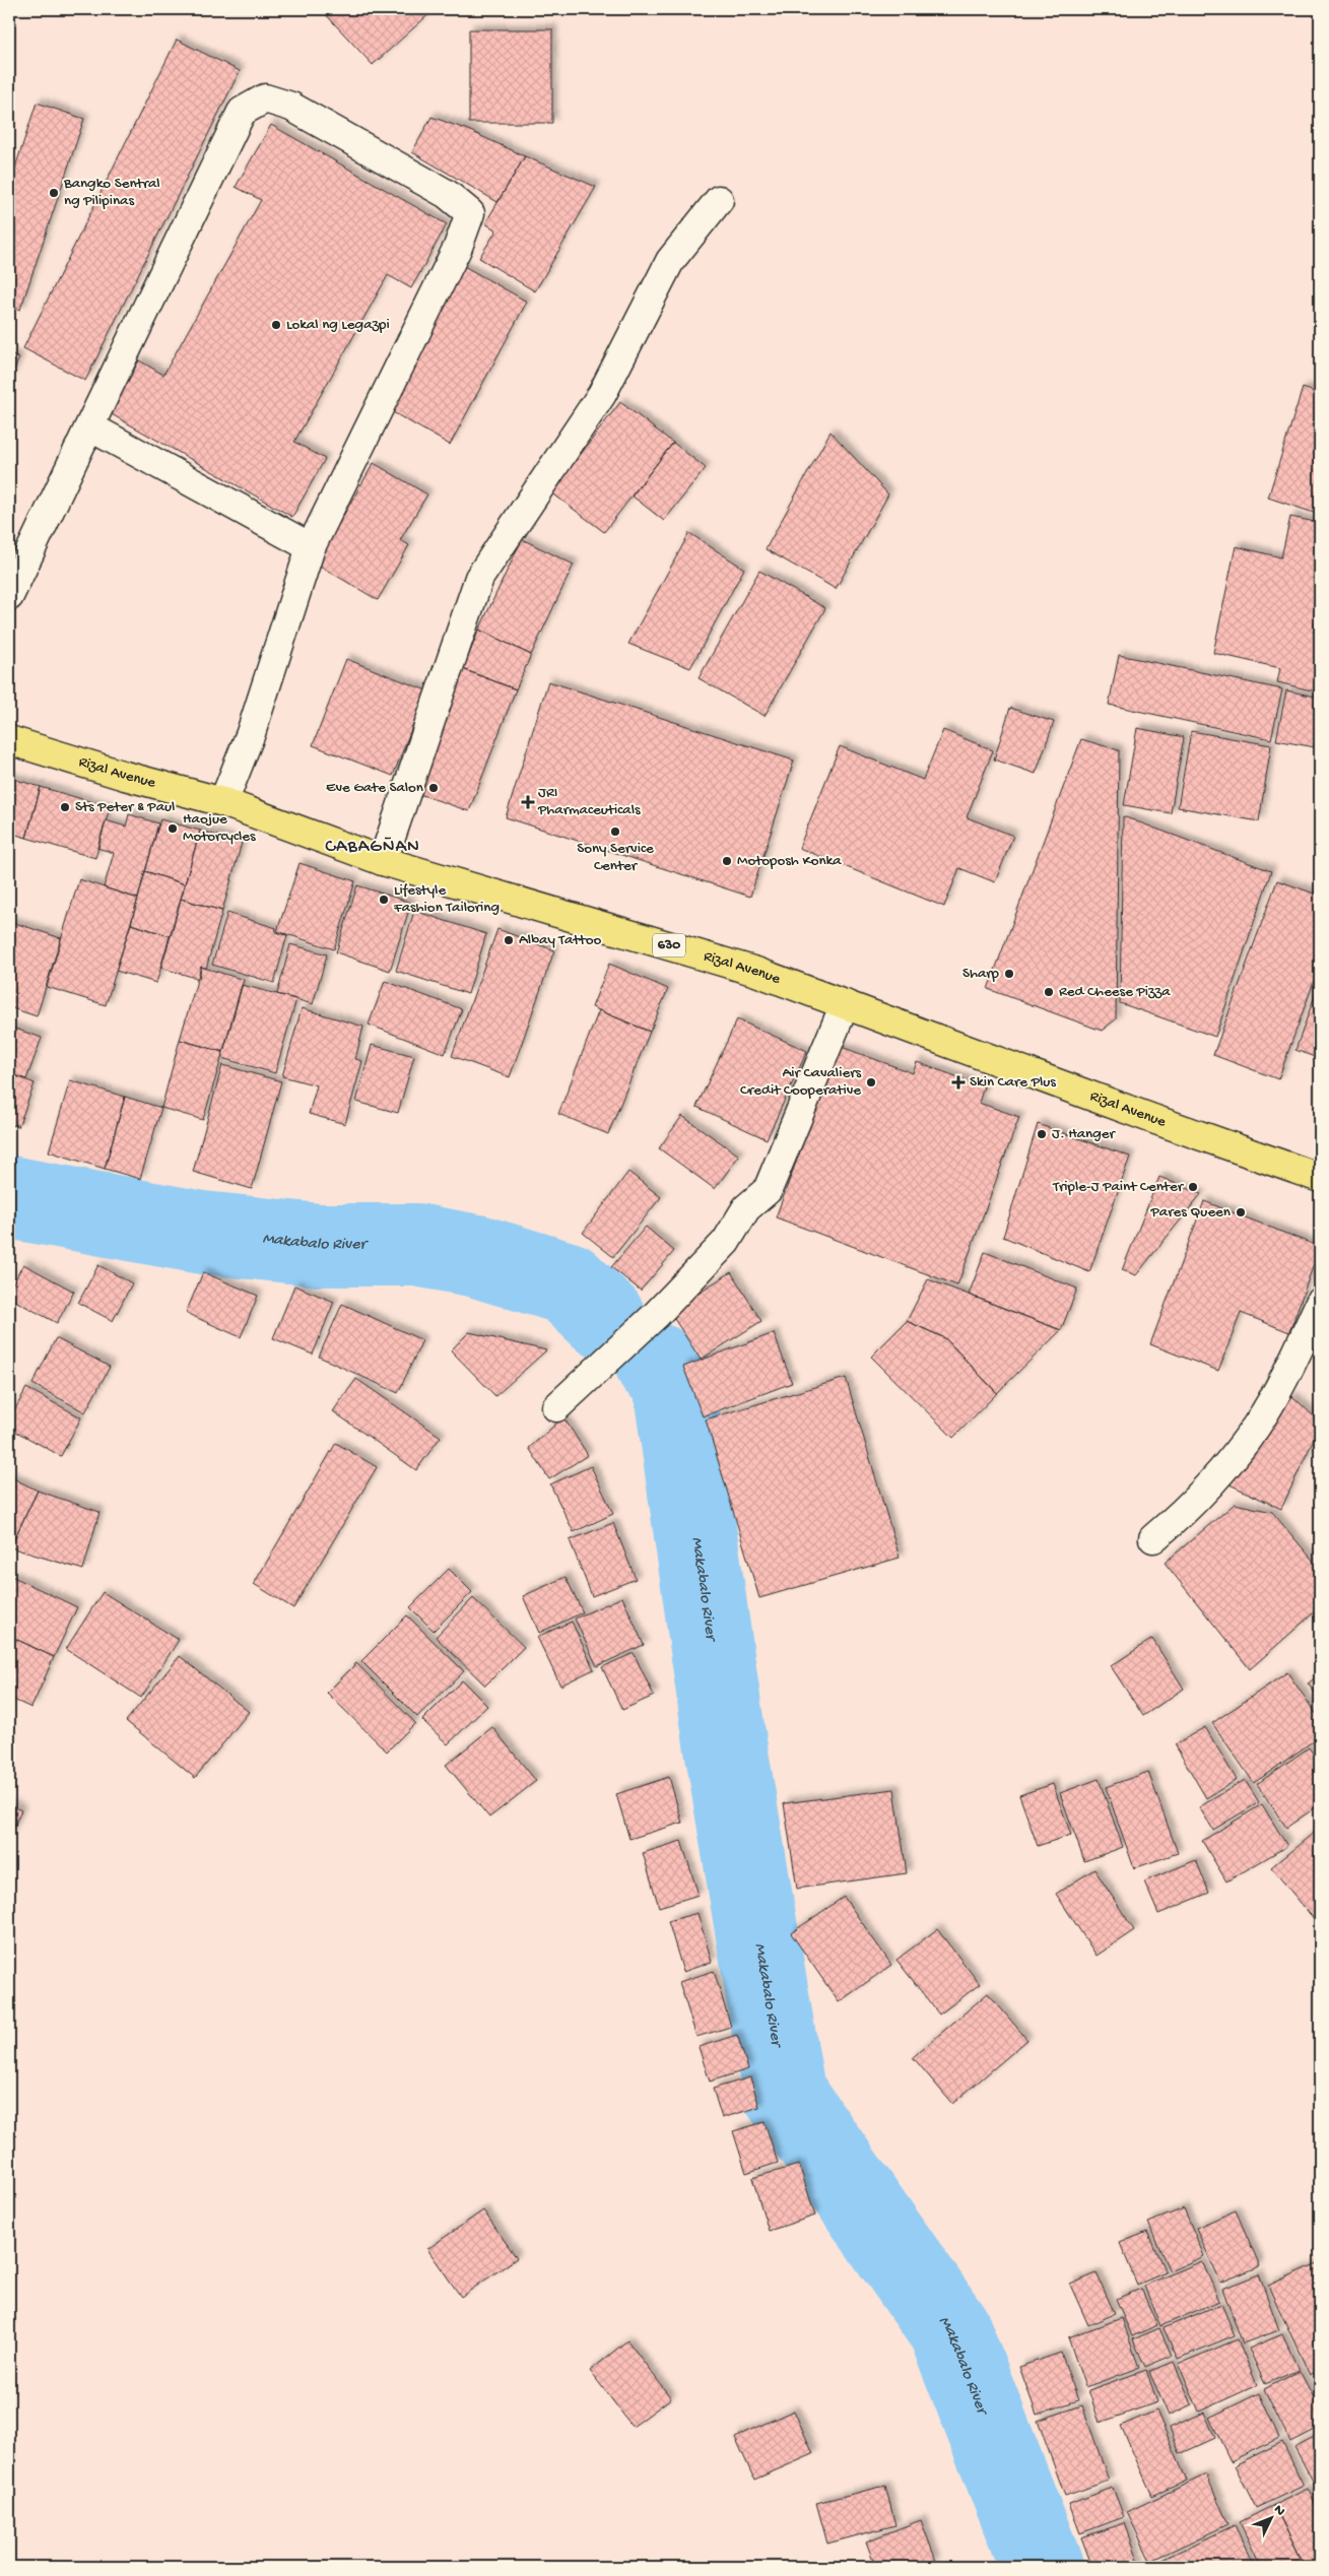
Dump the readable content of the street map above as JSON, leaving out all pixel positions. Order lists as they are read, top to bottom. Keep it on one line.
{"streets":{"main road":["Rizal Avenue","630"]},"districts":["CABAGÑAN"],"water":["Makabalo River"],"places":{"other":["Bangko Sentral ng Pilipinas","Lokal ng Legazpi","Eve Gate Salon","Sts Peter & Paul","Haojue Motorcycles","Sony Service Center","Motoposh Konka","Lifestyle Fashion Tailoring","Albay Tattoo","Sharp","Red Cheese Pizza","Air Cavaliers Credit Cooperative","J. Hanger","Triple-J Paint Center","Pares Queen"],"health":["JRI Pharmaceuticals","Skin Care Plus"]},"north":"top right"}
